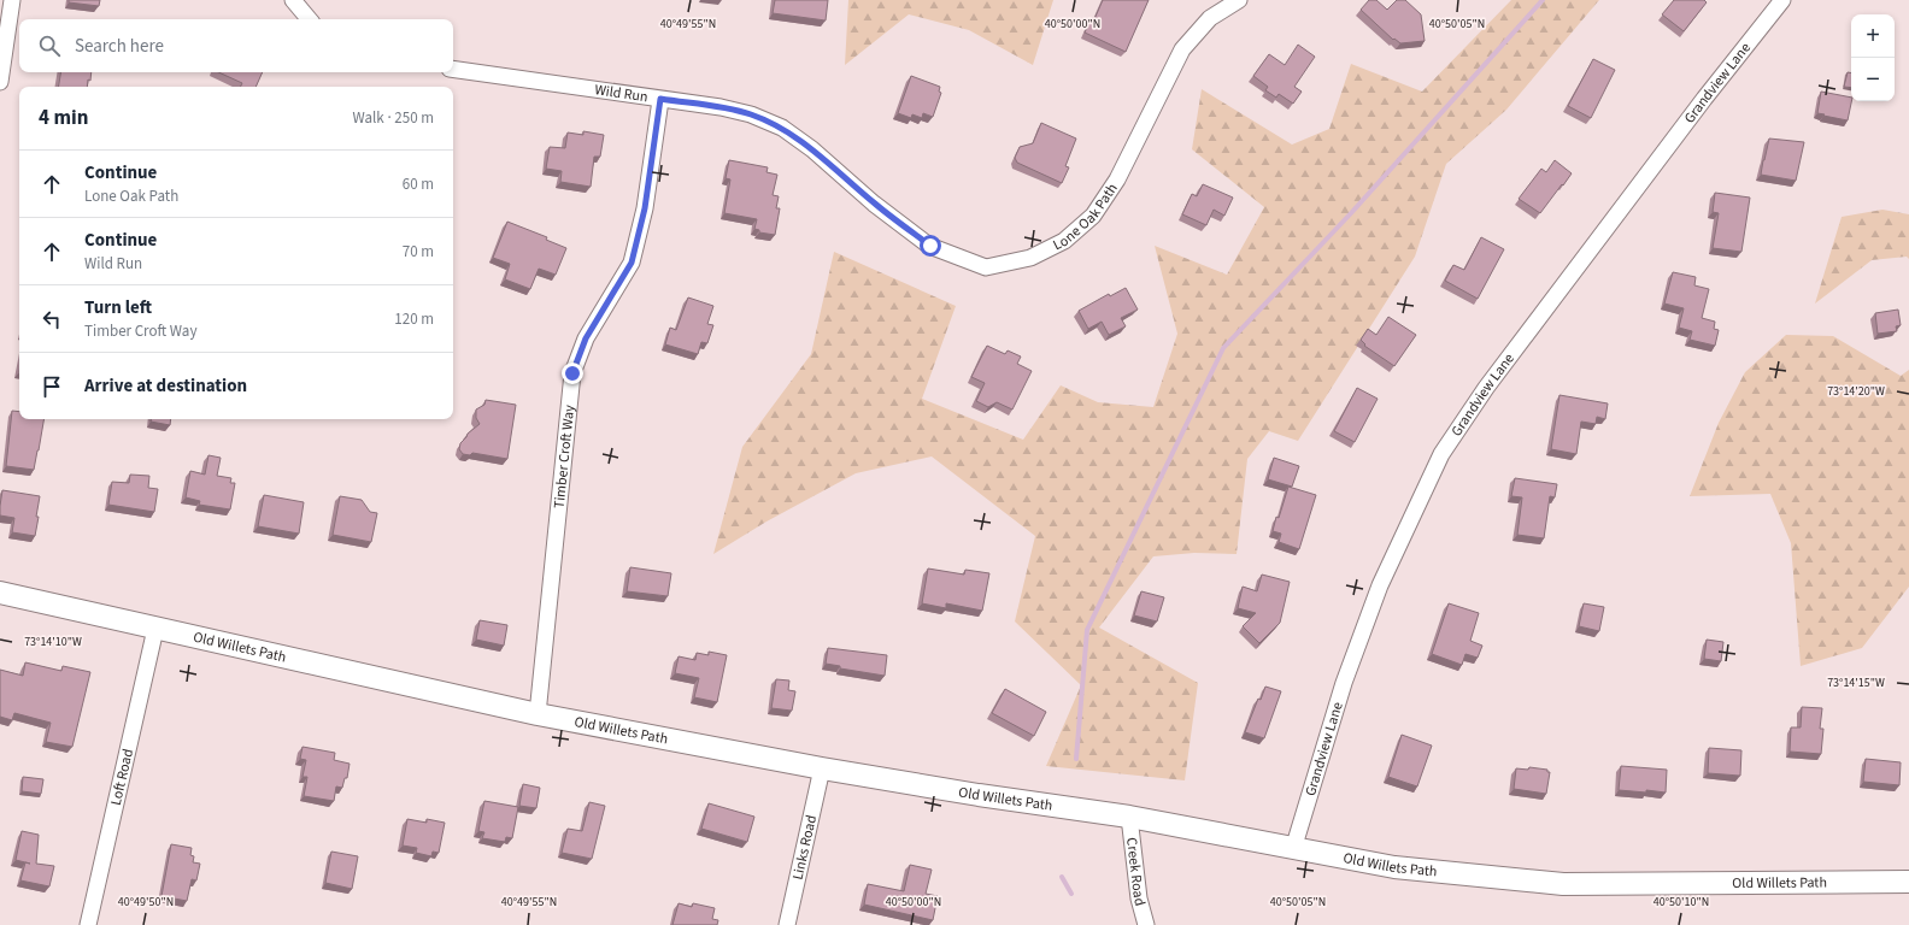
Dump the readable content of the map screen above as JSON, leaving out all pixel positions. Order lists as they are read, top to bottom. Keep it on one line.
{"streets":{"main road":["Old Willets Path"],"street":["Grandview Lane","Wild Run","Lone Oak Path","Timber Croft Way","Loft Road","Links Road","Creek Road"]},"crossings":[["Grandview Lane","Old Willets Path"],["Wild Run","Lone Oak Path"],["Wild Run","Timber Croft Way"],["Timber Croft Way","Old Willets Path"],["Old Willets Path","Loft Road"],["Old Willets Path","Links Road"],["Old Willets Path","Creek Road"]],"page":{"map_buttons":["+","−"],"search":"Search here","heading":["4 min","Walk · 250 m"],"list":[["Continue","Lone Oak Path","60 m"],["Continue","Wild Run","70 m"],["Turn left","Timber Croft Way","120 m"],"Arrive at destination"]},"coordinates":["40°49'55\"N","40°50'00\"N","40°50'05\"N","73°14'20\"W","73°14'10\"W","73°14'15\"W","40°49'50\"N","40°50'10\"N"]}
